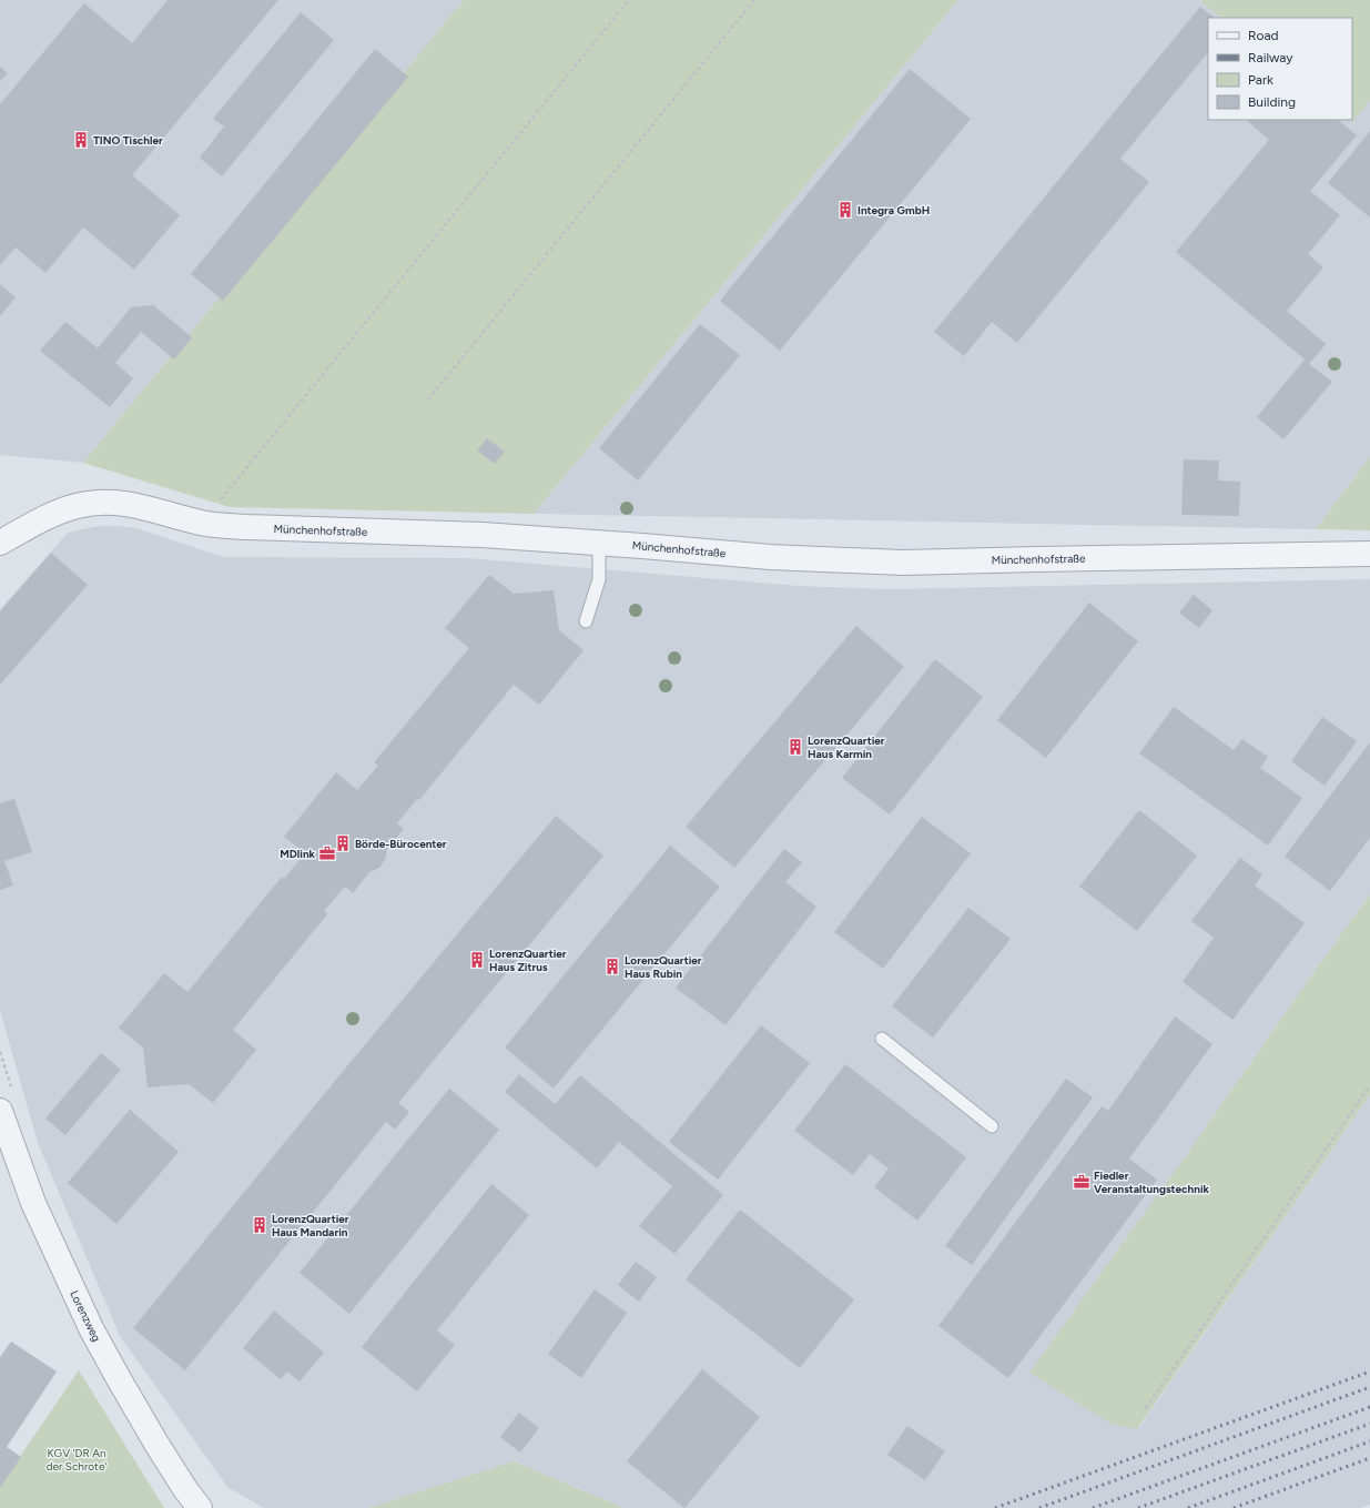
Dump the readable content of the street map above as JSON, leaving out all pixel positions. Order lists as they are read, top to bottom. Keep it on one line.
{"streets":{"street":["Münchenhofstraße","Lorenzweg"]},"parks":["KGV 'DR An der Schrote'"],"places":{"building":["TINO Tischler","Integra GmbH","LorenzQuartier Haus Karmin","Börde-Bürocenter","LorenzQuartier Haus Zitrus","LorenzQuartier Haus Rubin","LorenzQuartier Haus Mandarin"],"office":["MDlink","Fiedler Veranstaltungstechnik"]},"legend":["Road","Railway","Park","Building"]}
